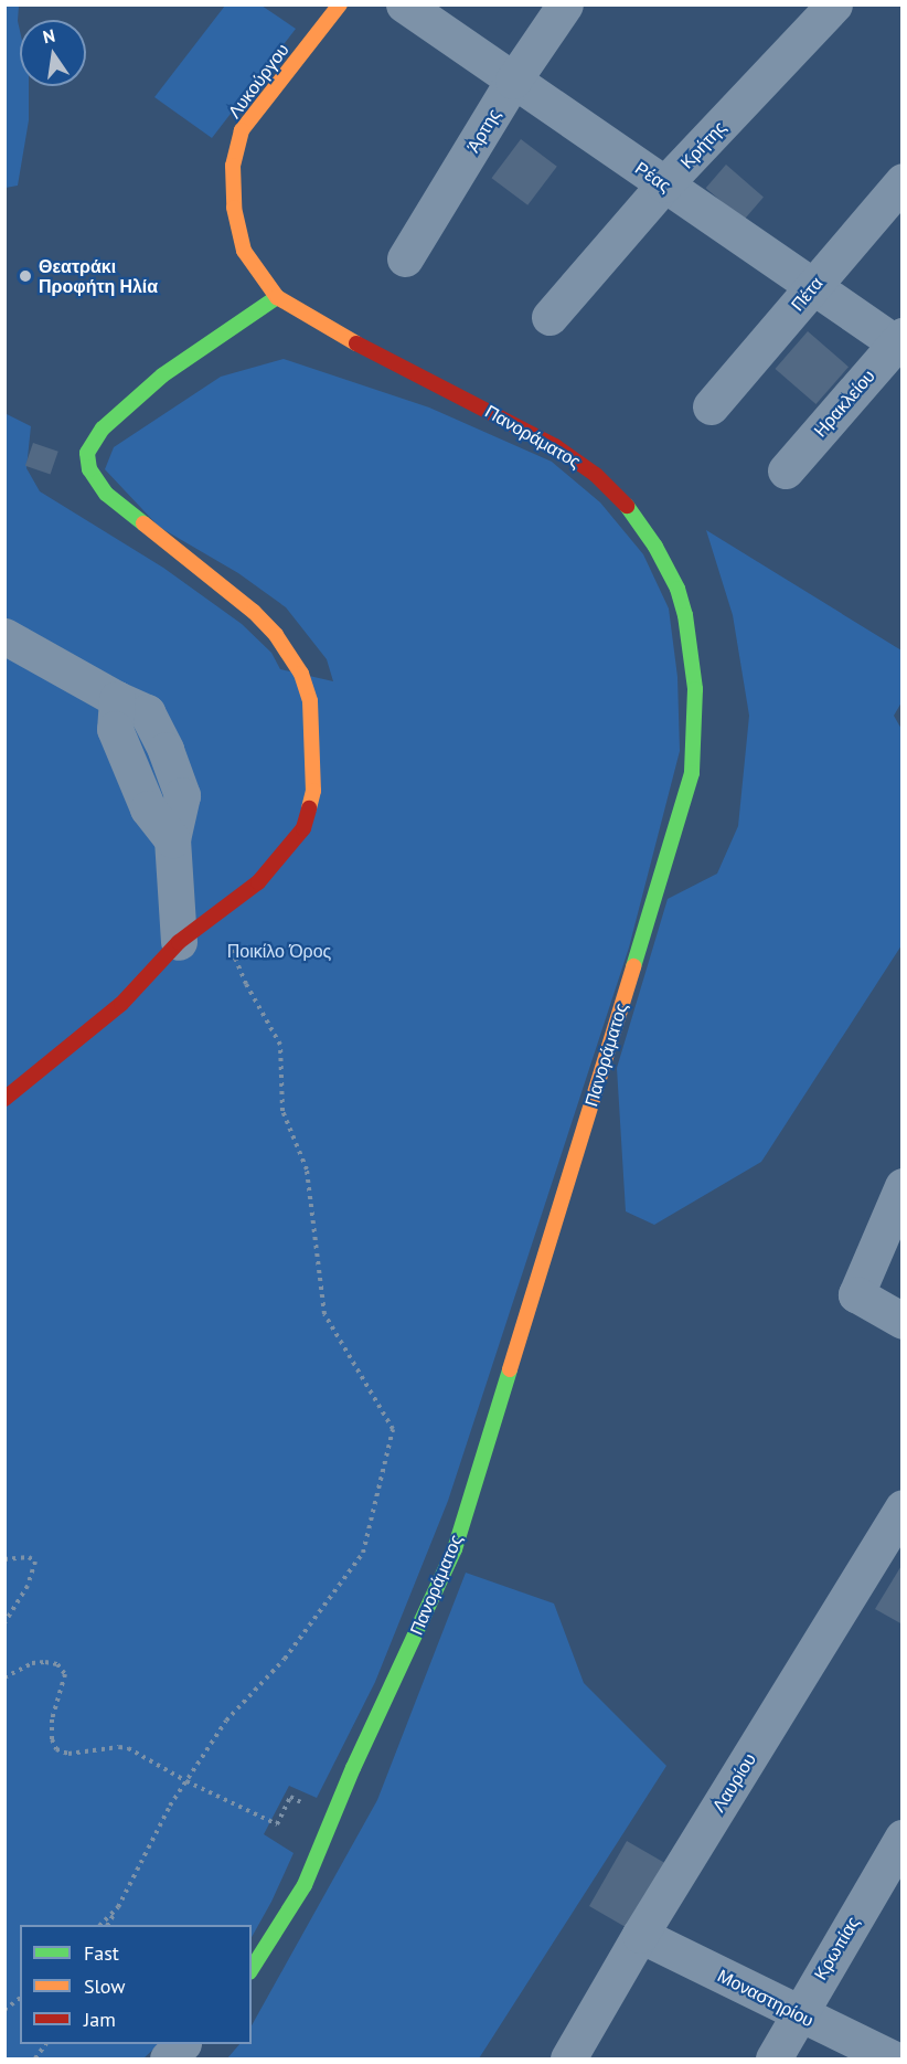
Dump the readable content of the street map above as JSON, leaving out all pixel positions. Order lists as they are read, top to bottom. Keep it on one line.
{"streets":{"street":["Λυκούργου","Άρτης","Κρήτης","Ρέας","Πέτα","Ηρακλείου","Πανοράματος","Λαυρίου","Κρωπίας","Μοναστηρίου"]},"crossings":[["Λυκούργου","Πανοράματος"],["Άρτης","Ρέας"],["Κρήτης","Ρέας"],["Ρέας","Πέτα"],["Ρέας","Ηρακλείου"],["Λαυρίου","Μοναστηρίου"],["Κρωπίας","Μοναστηρίου"]],"parks":["Ποικίλο Όρος"],"places":["Θεατράκι Προφήτη Ηλία"],"legend":["Fast","Slow","Jam"],"north":"top"}
